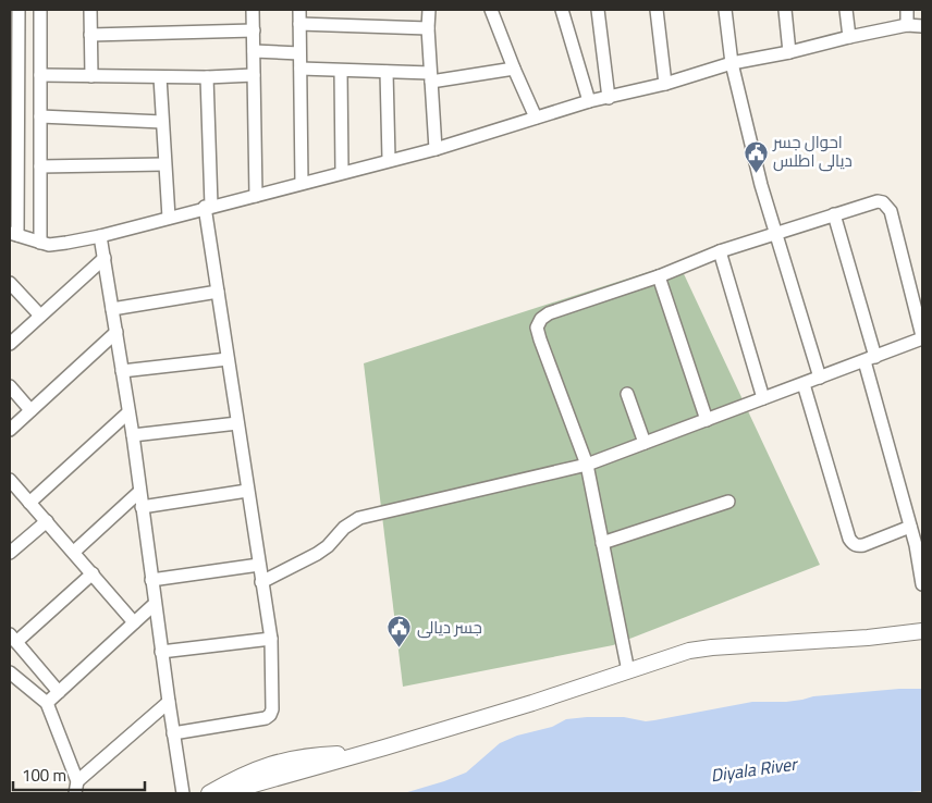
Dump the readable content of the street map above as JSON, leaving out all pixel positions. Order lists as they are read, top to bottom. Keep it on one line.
{"water":["Diyala River"],"places":{"public building":["احوال جسر ديالى اطلس","جسر ديالى"]},"scale_bar":"100 m"}
